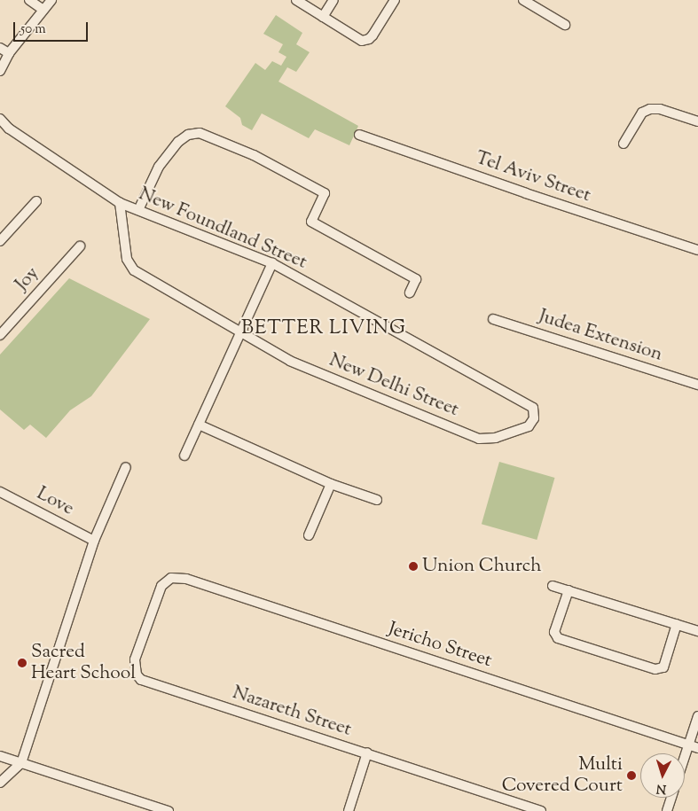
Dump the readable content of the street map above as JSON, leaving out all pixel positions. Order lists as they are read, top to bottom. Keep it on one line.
{"streets":{"street":["Tel Aviv Street","New Foundland Street","Joy","Judea Extension","New Delhi Street","Love","Jericho Street","Nazareth Street"]},"crossings":[["New Foundland Street","New Delhi Street"],["Jericho Street","Nazareth Street"]],"districts":["BETTER LIVING"],"places":["Union Church","Sacred Heart School","Multi Covered Court"],"scale_bar":"50 m","north":"bottom"}
